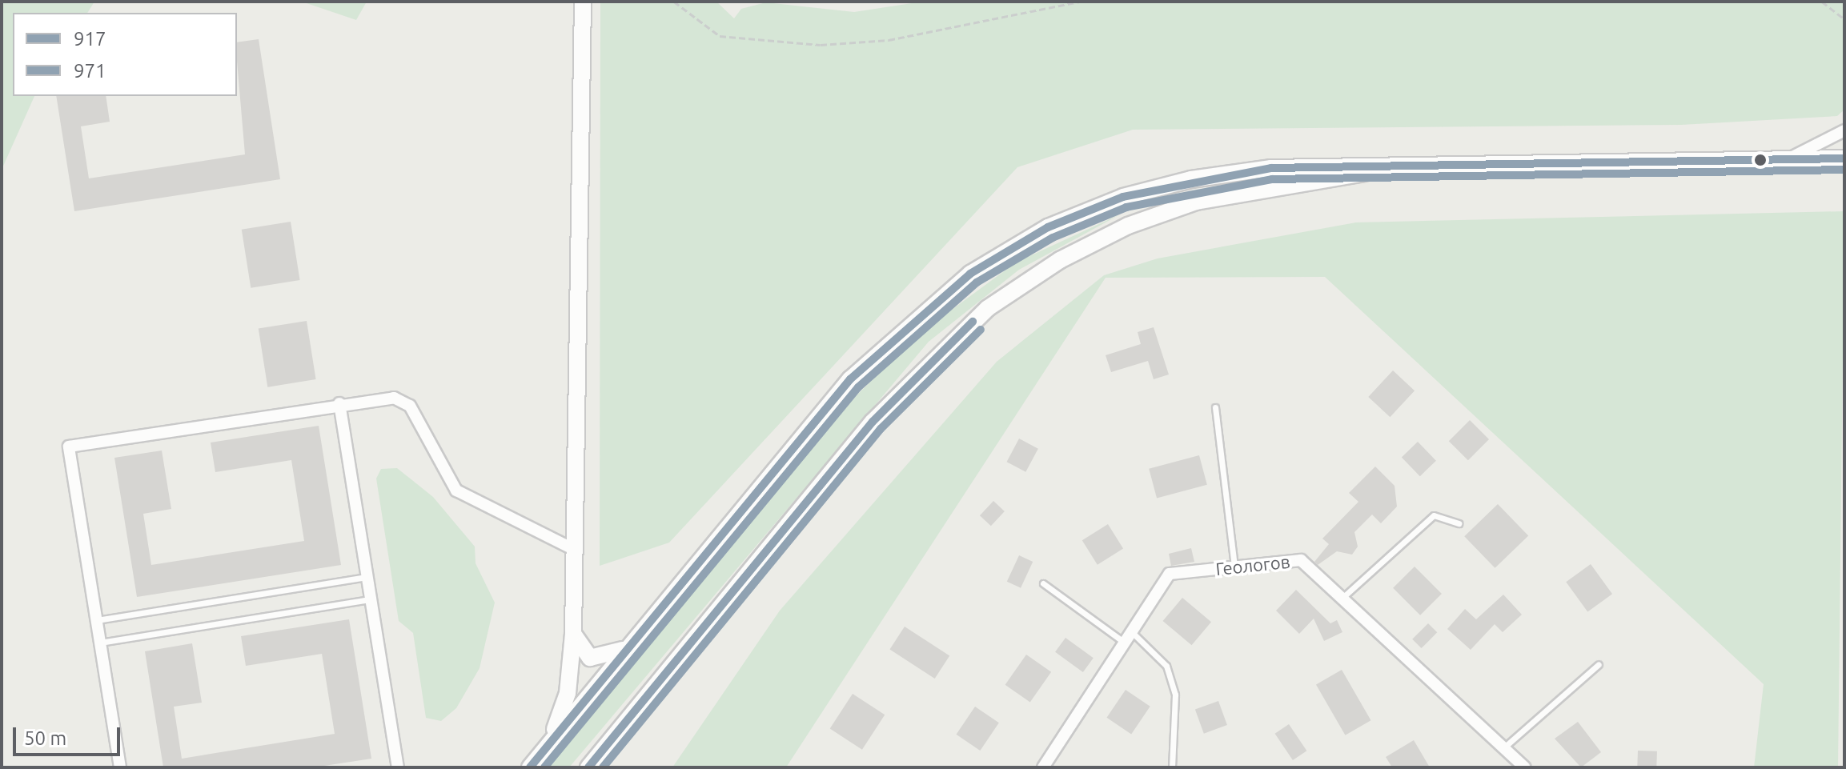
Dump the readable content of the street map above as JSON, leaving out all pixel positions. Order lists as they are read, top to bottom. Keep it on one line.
{"streets":{"street":["Геологов"]},"lines":["transit line 917","transit line 971"],"legend":["917","971"],"scale_bar":"50 m"}
